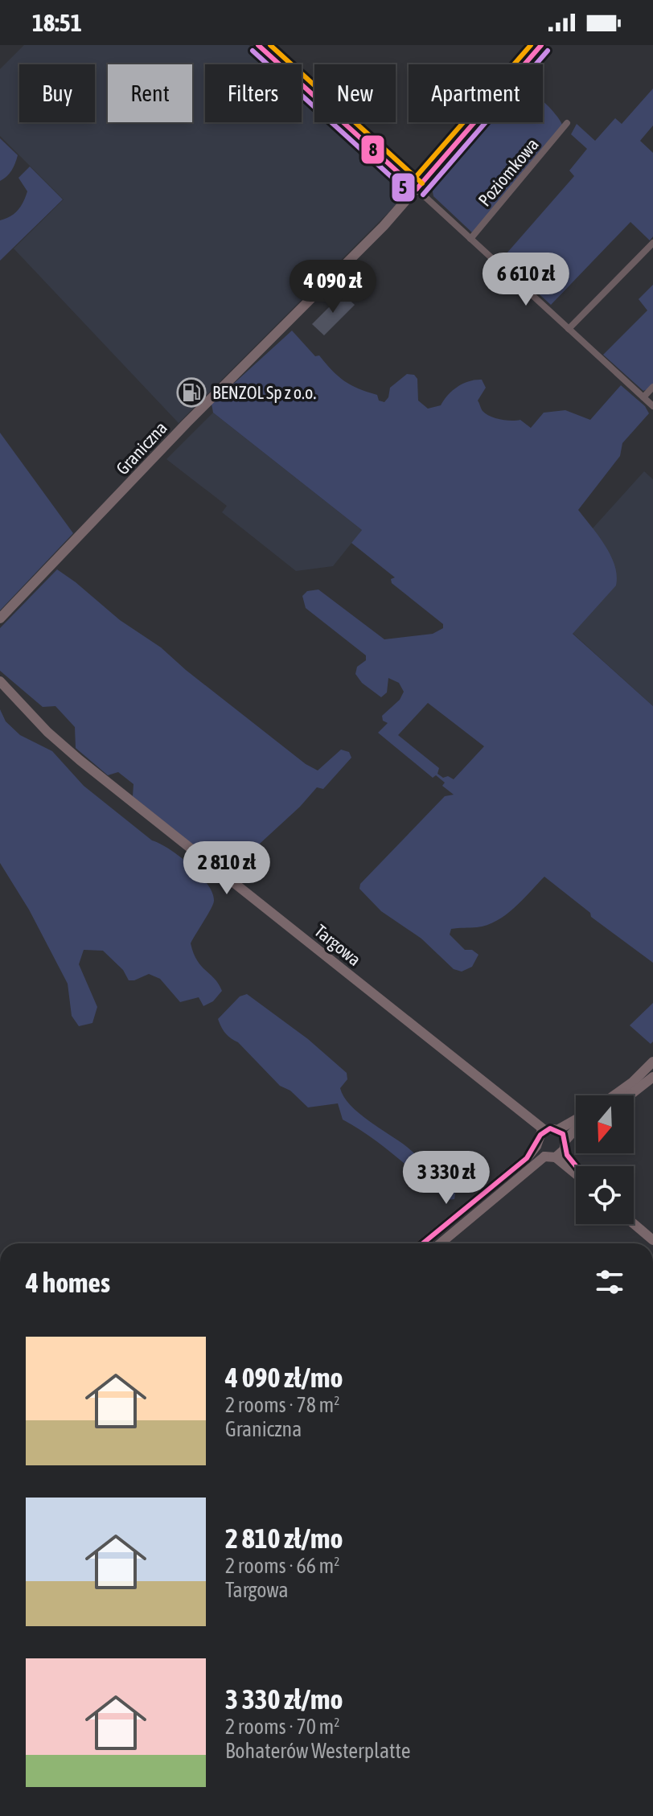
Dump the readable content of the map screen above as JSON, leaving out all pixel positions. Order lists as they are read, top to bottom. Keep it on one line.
{"streets":{"street":["Poziomkowa","Graniczna","Targowa"]},"places":{"fuel station":["BENZOL Sp z o.o."]},"lines":["transit line 8","transit line 5"],"north":"bottom","page":{"status":"18:51","chip":["Buy","Rent","Filters","New","Apartment"],"price":["6 610 zł","4 090 zł","2 810 zł","3 330 zł"],"heading":"4 homes","list":[{"name":"4 090 zł/mo","note":"2 rooms · 78 m² · Graniczna"},{"name":"2 810 zł/mo","note":"2 rooms · 66 m² · Targowa"},{"name":"3 330 zł/mo","note":"2 rooms · 70 m² · Bohaterów Westerplatte"}]}}
